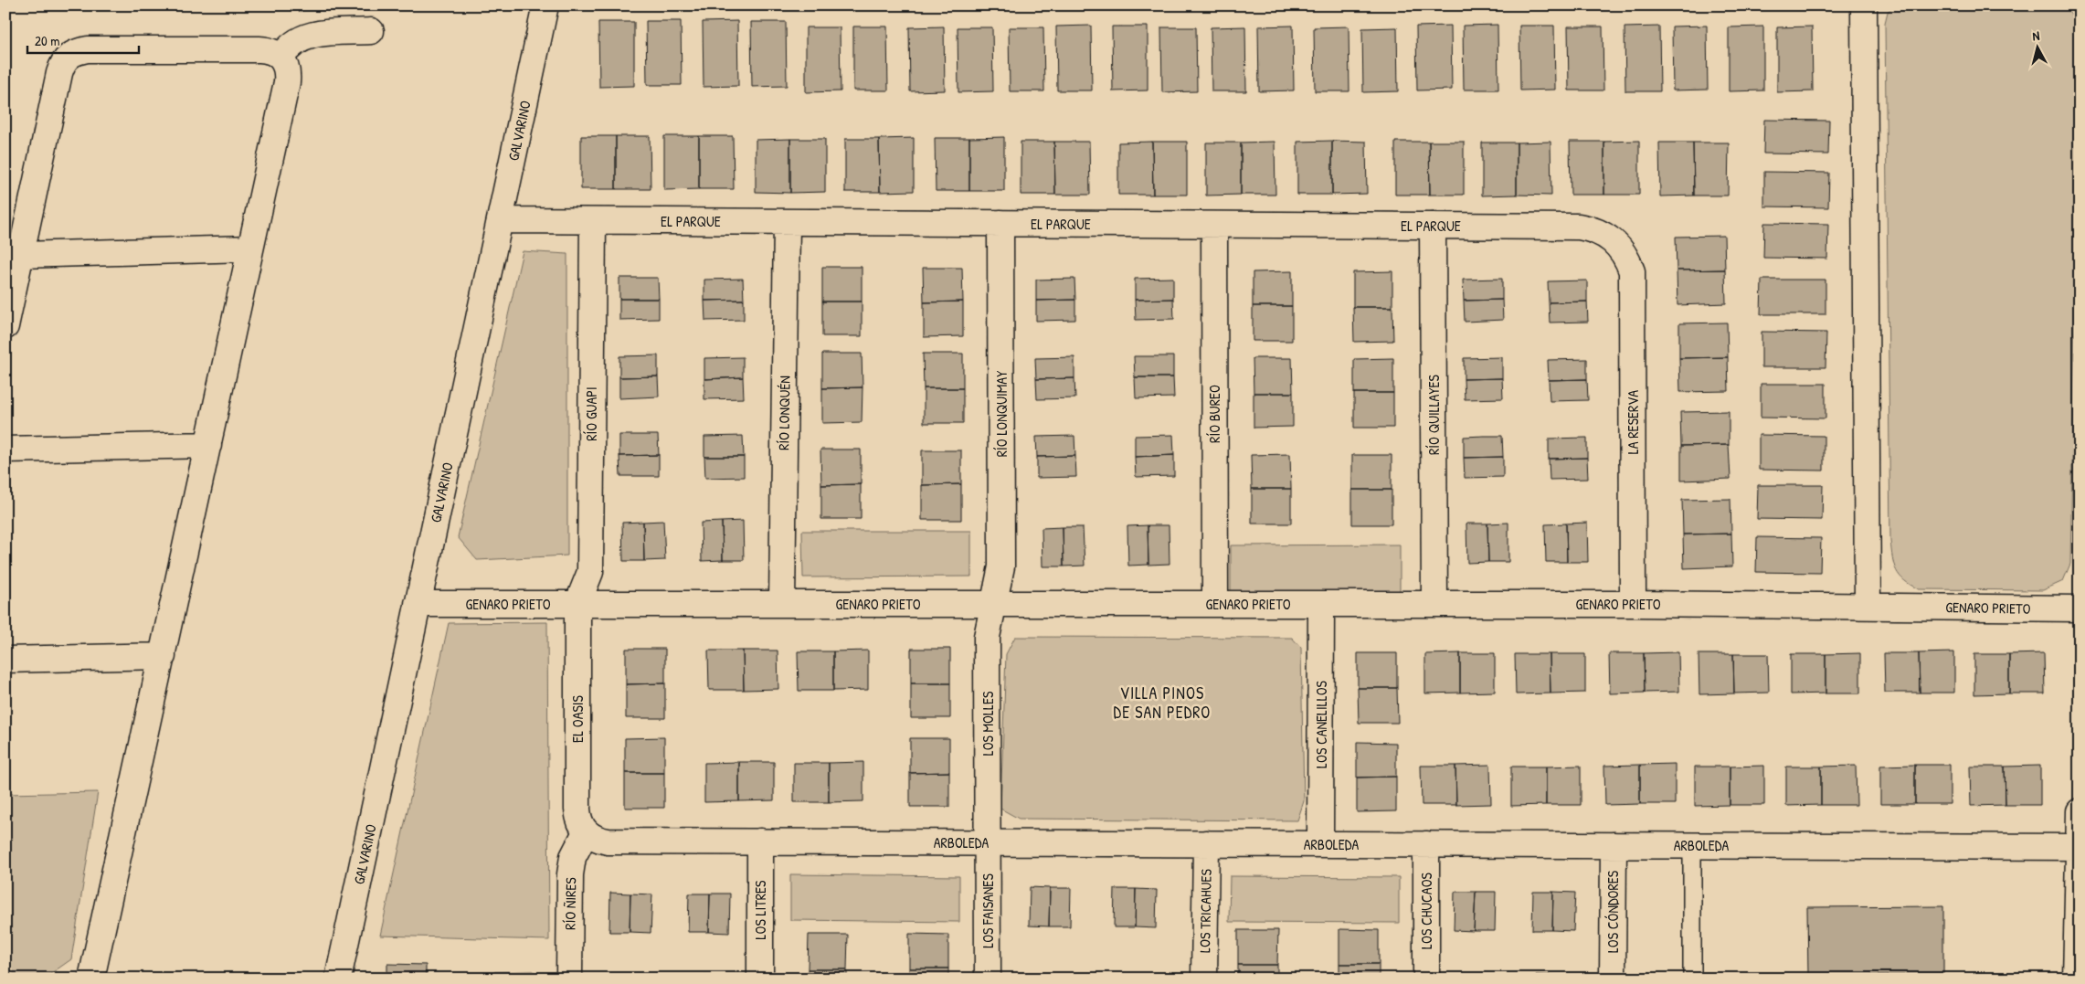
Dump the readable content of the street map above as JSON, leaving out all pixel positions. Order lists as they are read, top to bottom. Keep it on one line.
{"streets":{"street":["GALVARINO","EL PARQUE","RÍO LONQUÉN","RÍO GUAPI","RÍO LONQUIMAY","RÍO BUREO","RÍO QUILLAYES","LA RESERVA","GENARO PRIETO","EL OASIS","LOS MOLLES","LOS CANELILLOS","ARBOLEDA","RÍO ÑIRES","LOS LITRES","LOS FAISANES","LOS TRICAHUES","LOS CHUCAOS","LOS CÓNDORES"]},"crossings":[["GALVARINO","EL PARQUE"],["GALVARINO","GENARO PRIETO"],["EL PARQUE","RÍO LONQUÉN"],["EL PARQUE","RÍO GUAPI"],["EL PARQUE","RÍO LONQUIMAY"],["EL PARQUE","RÍO BUREO"],["EL PARQUE","RÍO QUILLAYES"],["EL PARQUE","LA RESERVA"],["RÍO LONQUÉN","GENARO PRIETO"],["RÍO GUAPI","GENARO PRIETO"],["RÍO GUAPI","EL OASIS"],["RÍO LONQUIMAY","GENARO PRIETO"],["RÍO LONQUIMAY","LOS MOLLES"],["RÍO BUREO","GENARO PRIETO"],["RÍO QUILLAYES","GENARO PRIETO"],["LA RESERVA","GENARO PRIETO"],["GENARO PRIETO","EL OASIS"],["GENARO PRIETO","LOS MOLLES"],["GENARO PRIETO","LOS CANELILLOS"],["EL OASIS","ARBOLEDA"],["EL OASIS","RÍO ÑIRES"],["LOS MOLLES","ARBOLEDA"],["LOS MOLLES","LOS FAISANES"],["LOS CANELILLOS","ARBOLEDA"],["ARBOLEDA","RÍO ÑIRES"],["ARBOLEDA","LOS LITRES"],["ARBOLEDA","LOS FAISANES"],["ARBOLEDA","LOS TRICAHUES"],["ARBOLEDA","LOS CHUCAOS"],["ARBOLEDA","LOS CÓNDORES"]],"districts":["VILLA PINOS DE SAN PEDRO"],"scale_bar":"20 m","north":"top"}
